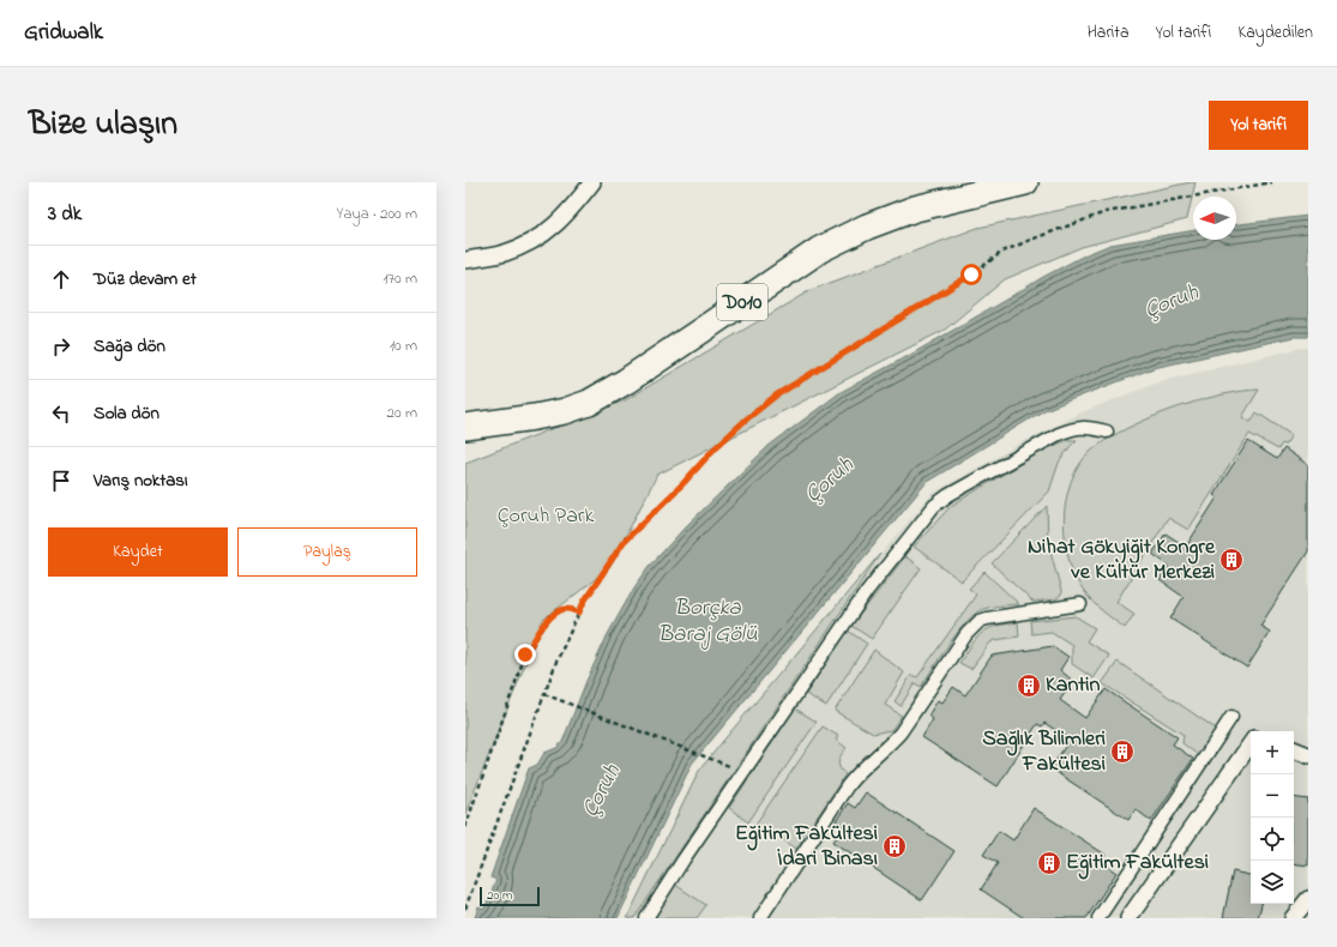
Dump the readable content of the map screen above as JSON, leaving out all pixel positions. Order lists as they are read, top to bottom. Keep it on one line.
{"streets":{"main road":["D010"]},"water":["Çoruh","Borçka Baraj Gölü"],"parks":["Çoruh Park"],"places":{"building":["Nihat Gökyiğit Kongre ve Kültür Merkezi","Kantin","Sağlık Bilimleri Fakültesi","Eğitim Fakültesi İdari Binası","Eğitim Fakültesi"]},"scale_bar":"20 m","north":"left","page":{"header":"Gridwalk","nav":["Harita","Yol tarifi","Kaydedilen"],"title":"Bize ulaşın","buttons":["Yol tarifi",["Kaydet","Paylaş"]],"heading":["3 dk","Yaya · 200 m"],"list":[["Düz devam et","170 m"],["Sağa dön","10 m"],["Sola dön","20 m"],"Varış noktası"],"map_buttons":["+","−"],"scale":"20 m"}}
